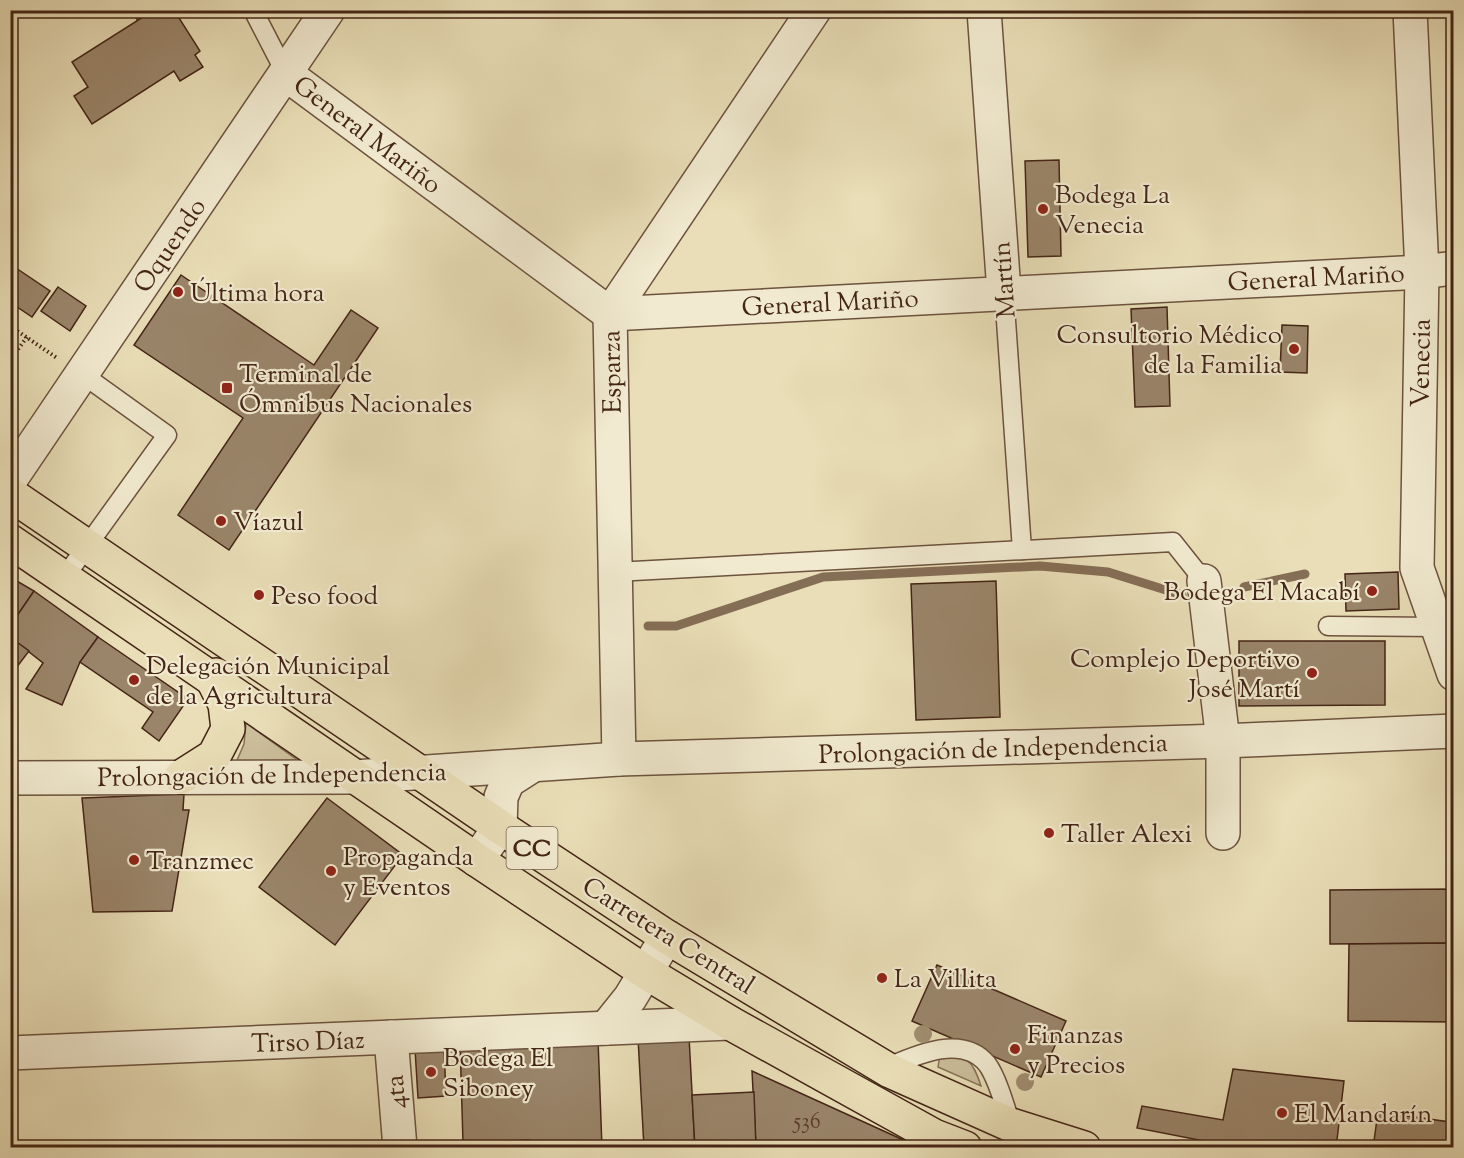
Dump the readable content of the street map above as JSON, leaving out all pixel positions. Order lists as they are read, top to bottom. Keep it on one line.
{"streets":{"main road":["CC","Carretera Central"],"street":["General Mariño","Oquendo","Martín","Venecia","Esparza","Prolongación de Independencia","Tirso Díaz","4ta"]},"crossings":[["General Mariño","Oquendo"],["General Mariño","Martín"],["General Mariño","Venecia"],["General Mariño","Esparza"],["Esparza","Prolongación de Independencia"],["Prolongación de Independencia","Carretera Central"],["Carretera Central","Tirso Díaz"],["Tirso Díaz","4ta"]],"places":{"other":["Bodega La Venecia","Última hora","Consultorio Médico de la Familia","Víazul","Bodega El Macabí","Peso food","Complejo Deportivo José Martí","Delegación Municipal de la Agricultura","Taller Alexi","Tranzmec","Propaganda y Eventos","La Villita","Finanzas y Precios","Bodega El Siboney","El Mandarín"],"transit":["Terminal de Ómnibus Nacionales"]},"house_numbers":["536"]}
